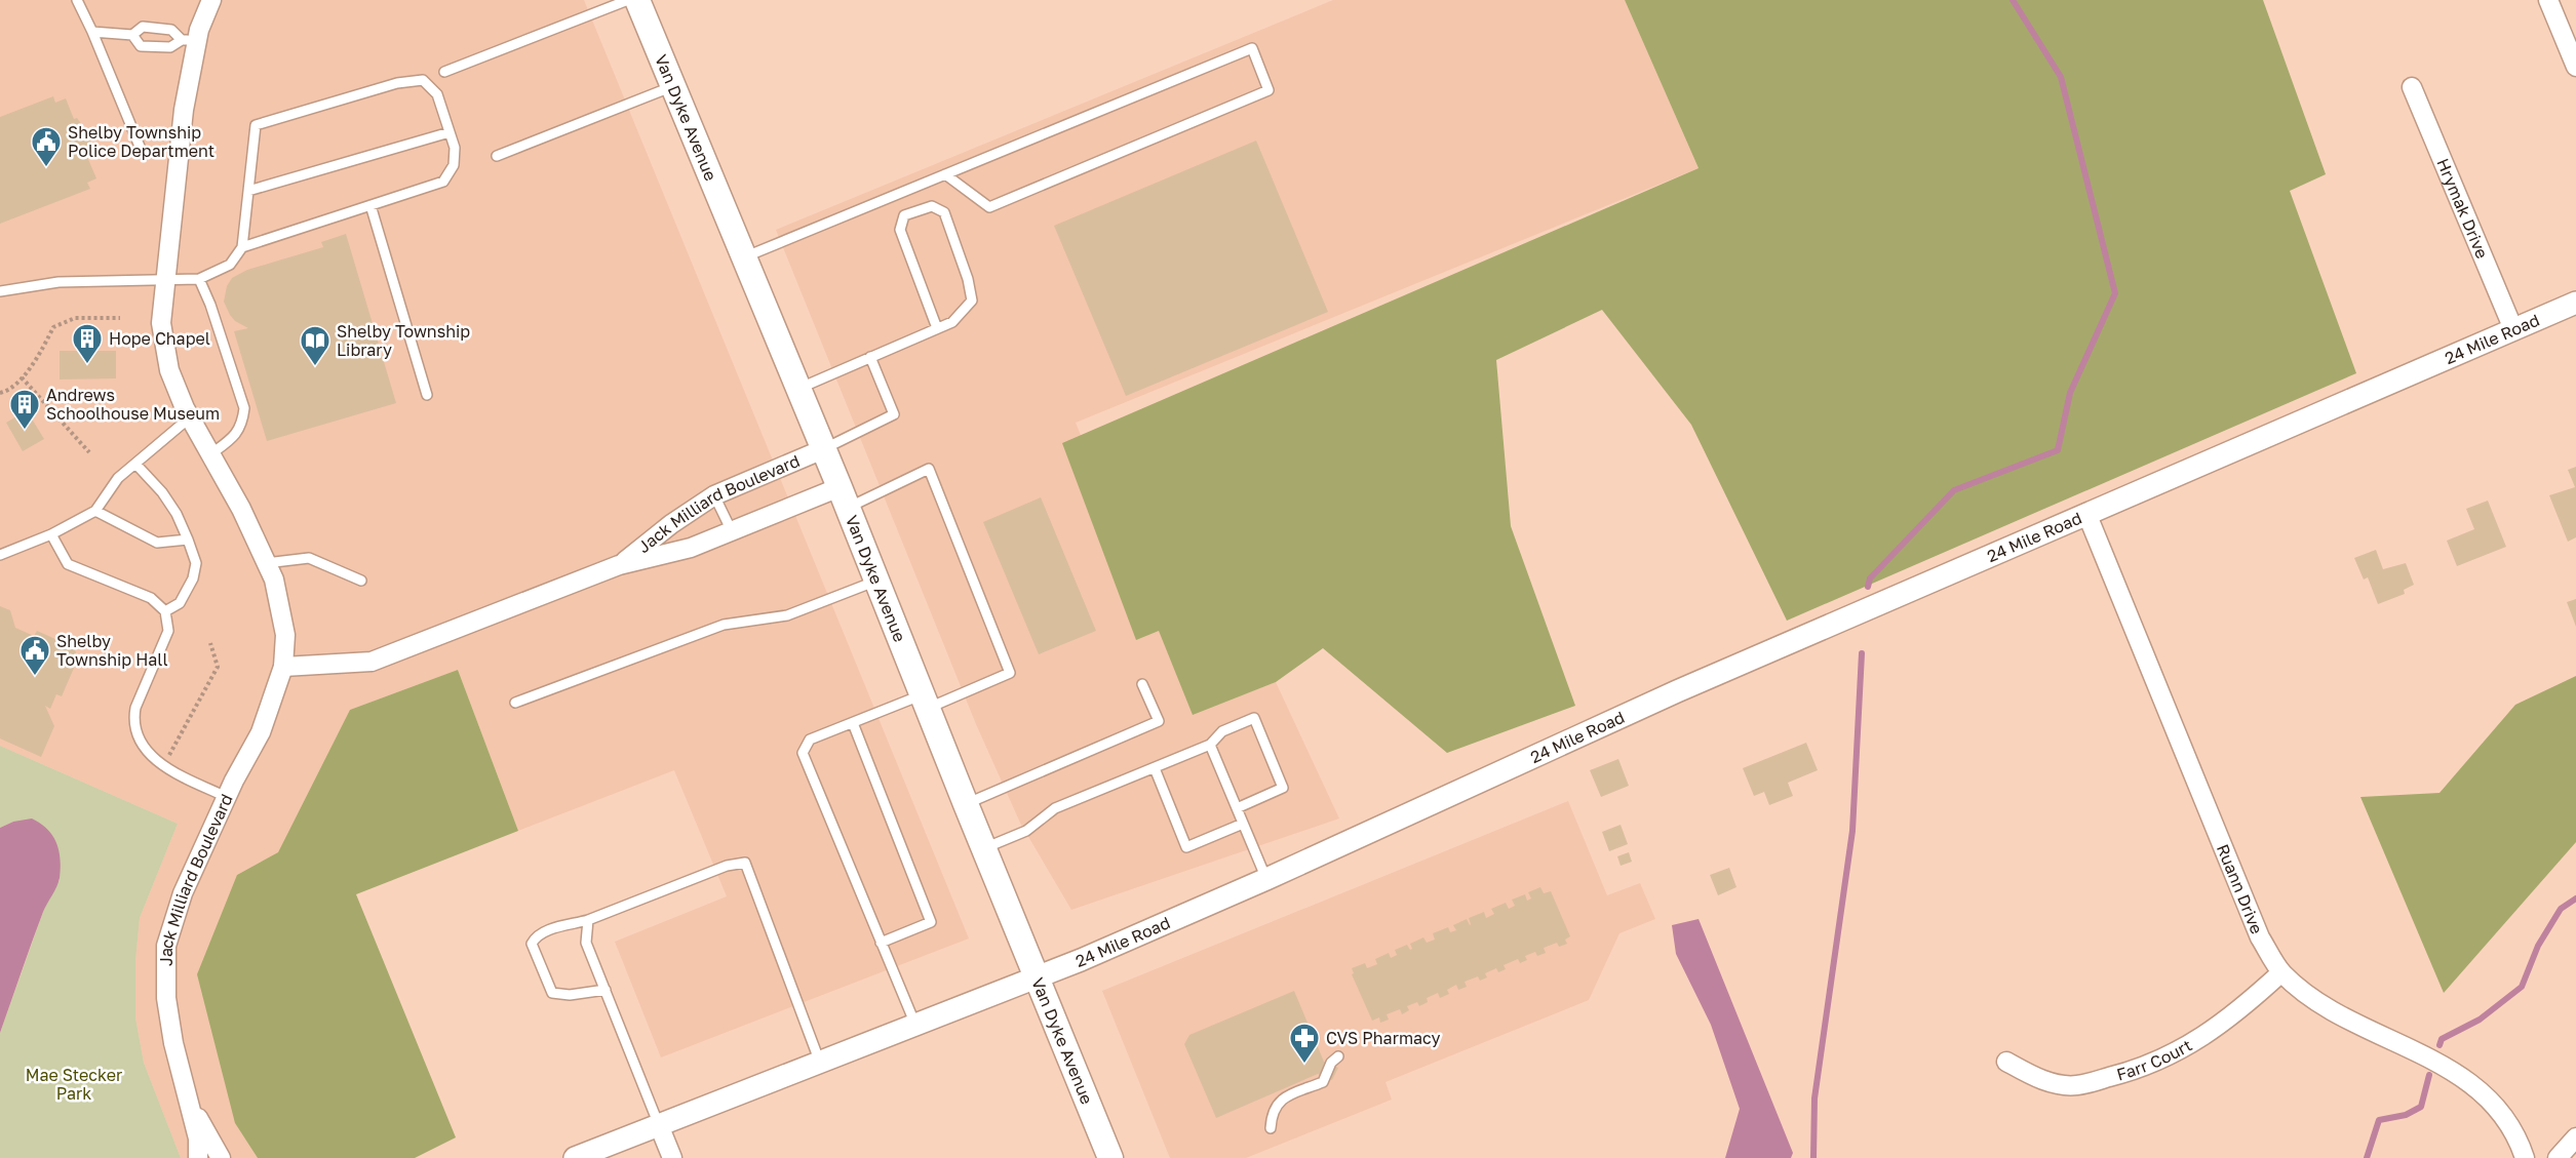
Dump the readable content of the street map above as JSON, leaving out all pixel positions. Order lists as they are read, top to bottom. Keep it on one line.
{"streets":{"main road":["Van Dyke Avenue"],"street":["Hrymak Drive","24 Mile Road","Jack Milliard Boulevard","Ruann Drive","Farr Court"]},"crossings":[["Van Dyke Avenue","24 Mile Road"],["Van Dyke Avenue","Jack Milliard Boulevard"],["Hrymak Drive","24 Mile Road"],["24 Mile Road","Ruann Drive"],["Ruann Drive","Farr Court"]],"parks":["Mae Stecker Park"],"places":{"public building":["Shelby Township Police Department","Shelby Township Hall"],"building":["Hope Chapel","Andrews Schoolhouse Museum"],"library":["Shelby Township Library"],"pharmacy":["CVS Pharmacy"]}}
